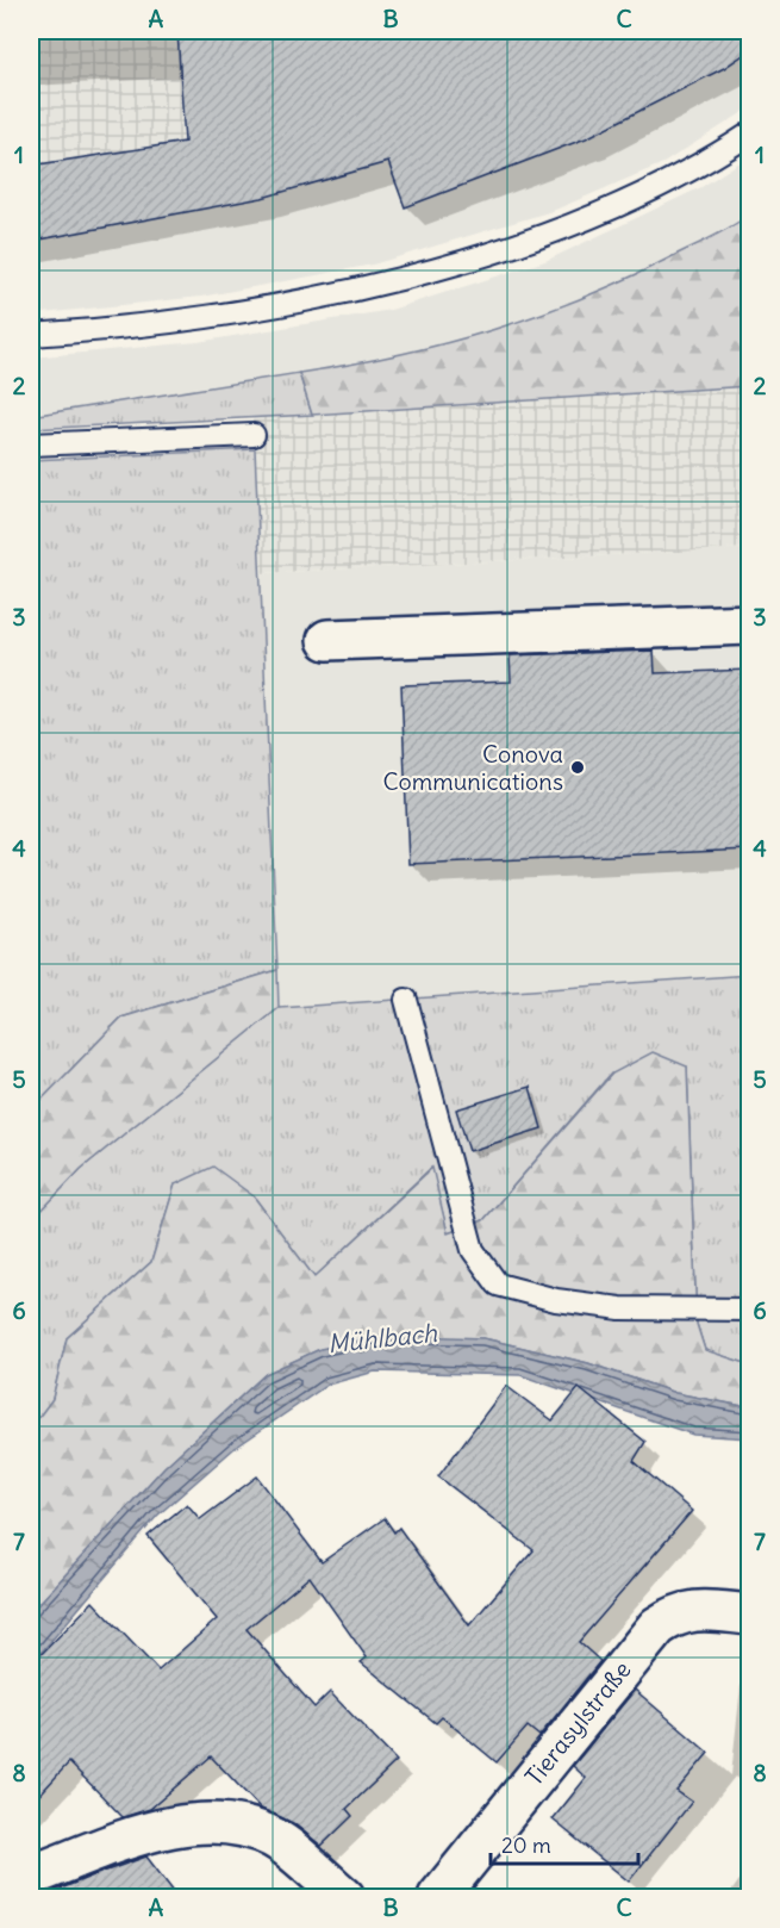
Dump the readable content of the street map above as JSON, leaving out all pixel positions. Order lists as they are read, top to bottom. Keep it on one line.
{"streets":{"street":["Tierasylstraße"]},"water":["Mühlbach"],"places":["Conova Communications"],"scale_bar":"20 m","grid":{"columns":["A","B","C"],"rows":["1","2","3","4","5","6","7","8"]}}
